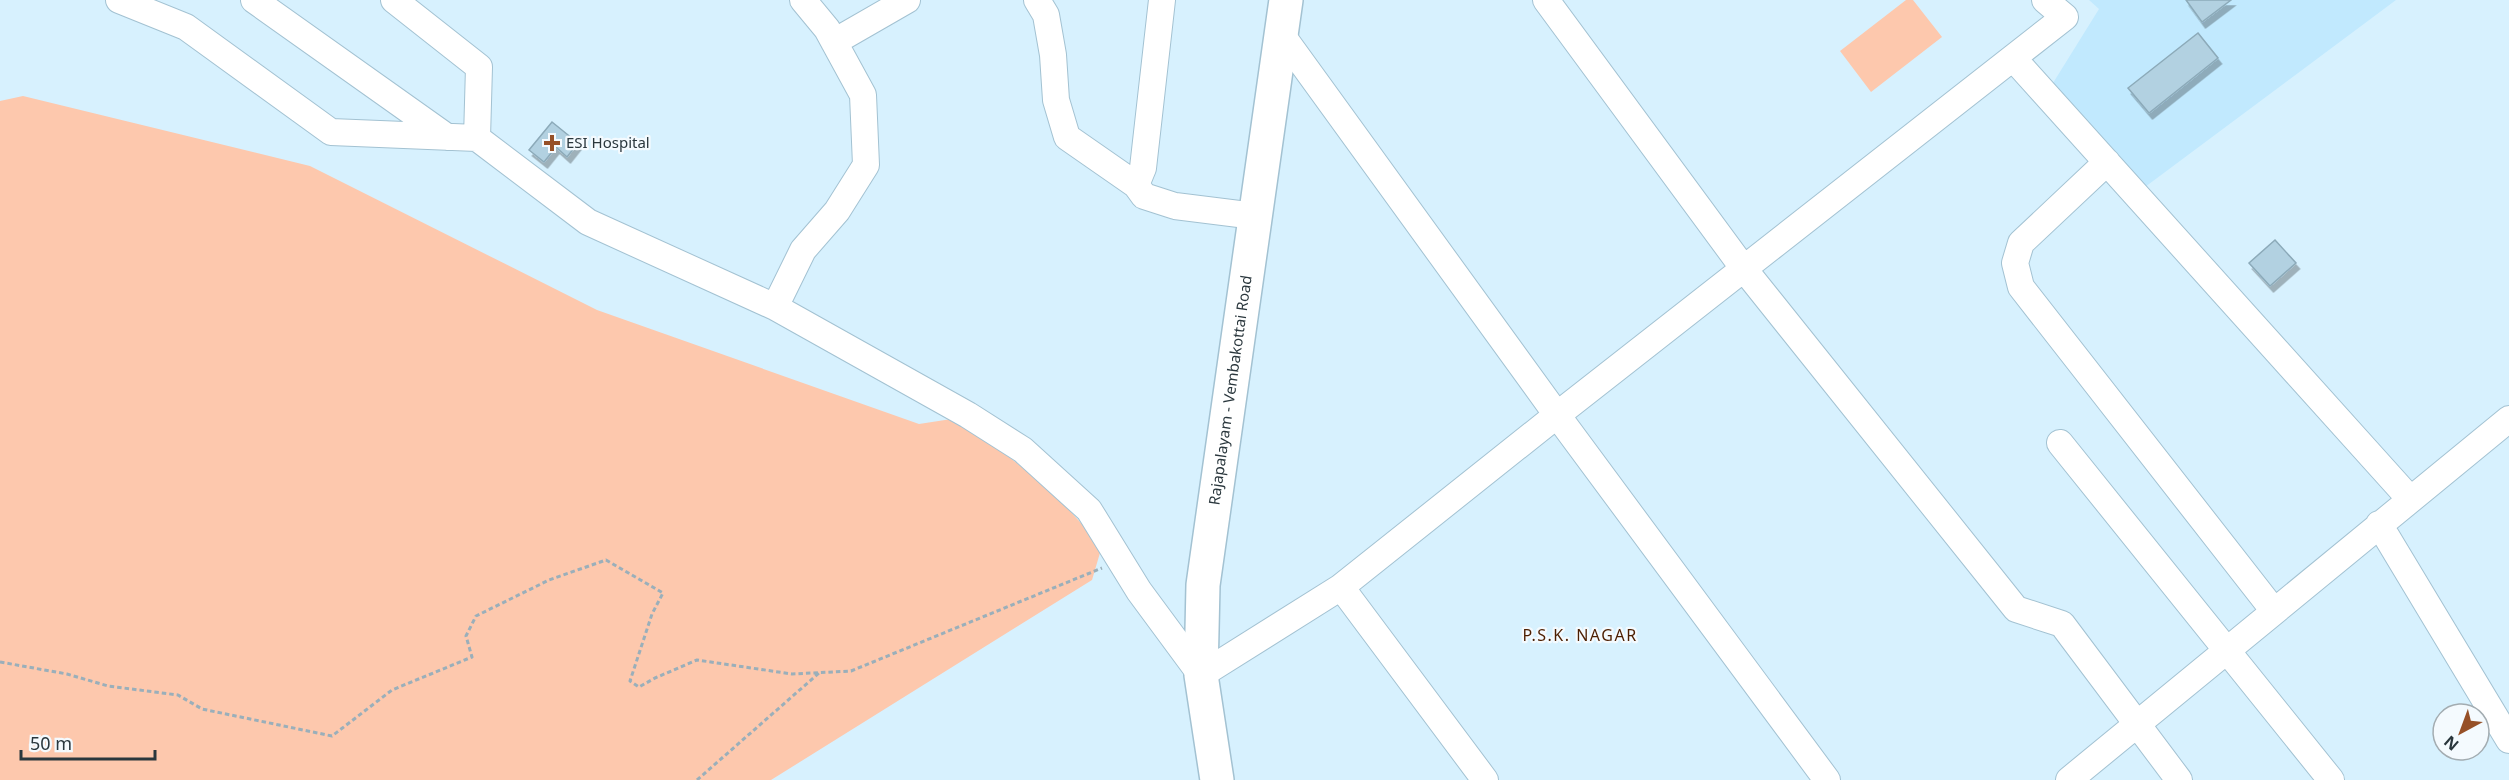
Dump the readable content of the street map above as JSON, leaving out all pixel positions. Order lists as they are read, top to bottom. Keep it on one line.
{"streets":{"main road":["Rajapalayam - Vembakottai Road"]},"districts":["P.S.K. NAGAR"],"places":{"health":["ESI Hospital"]},"scale_bar":"50 m","north":"bottom left"}
